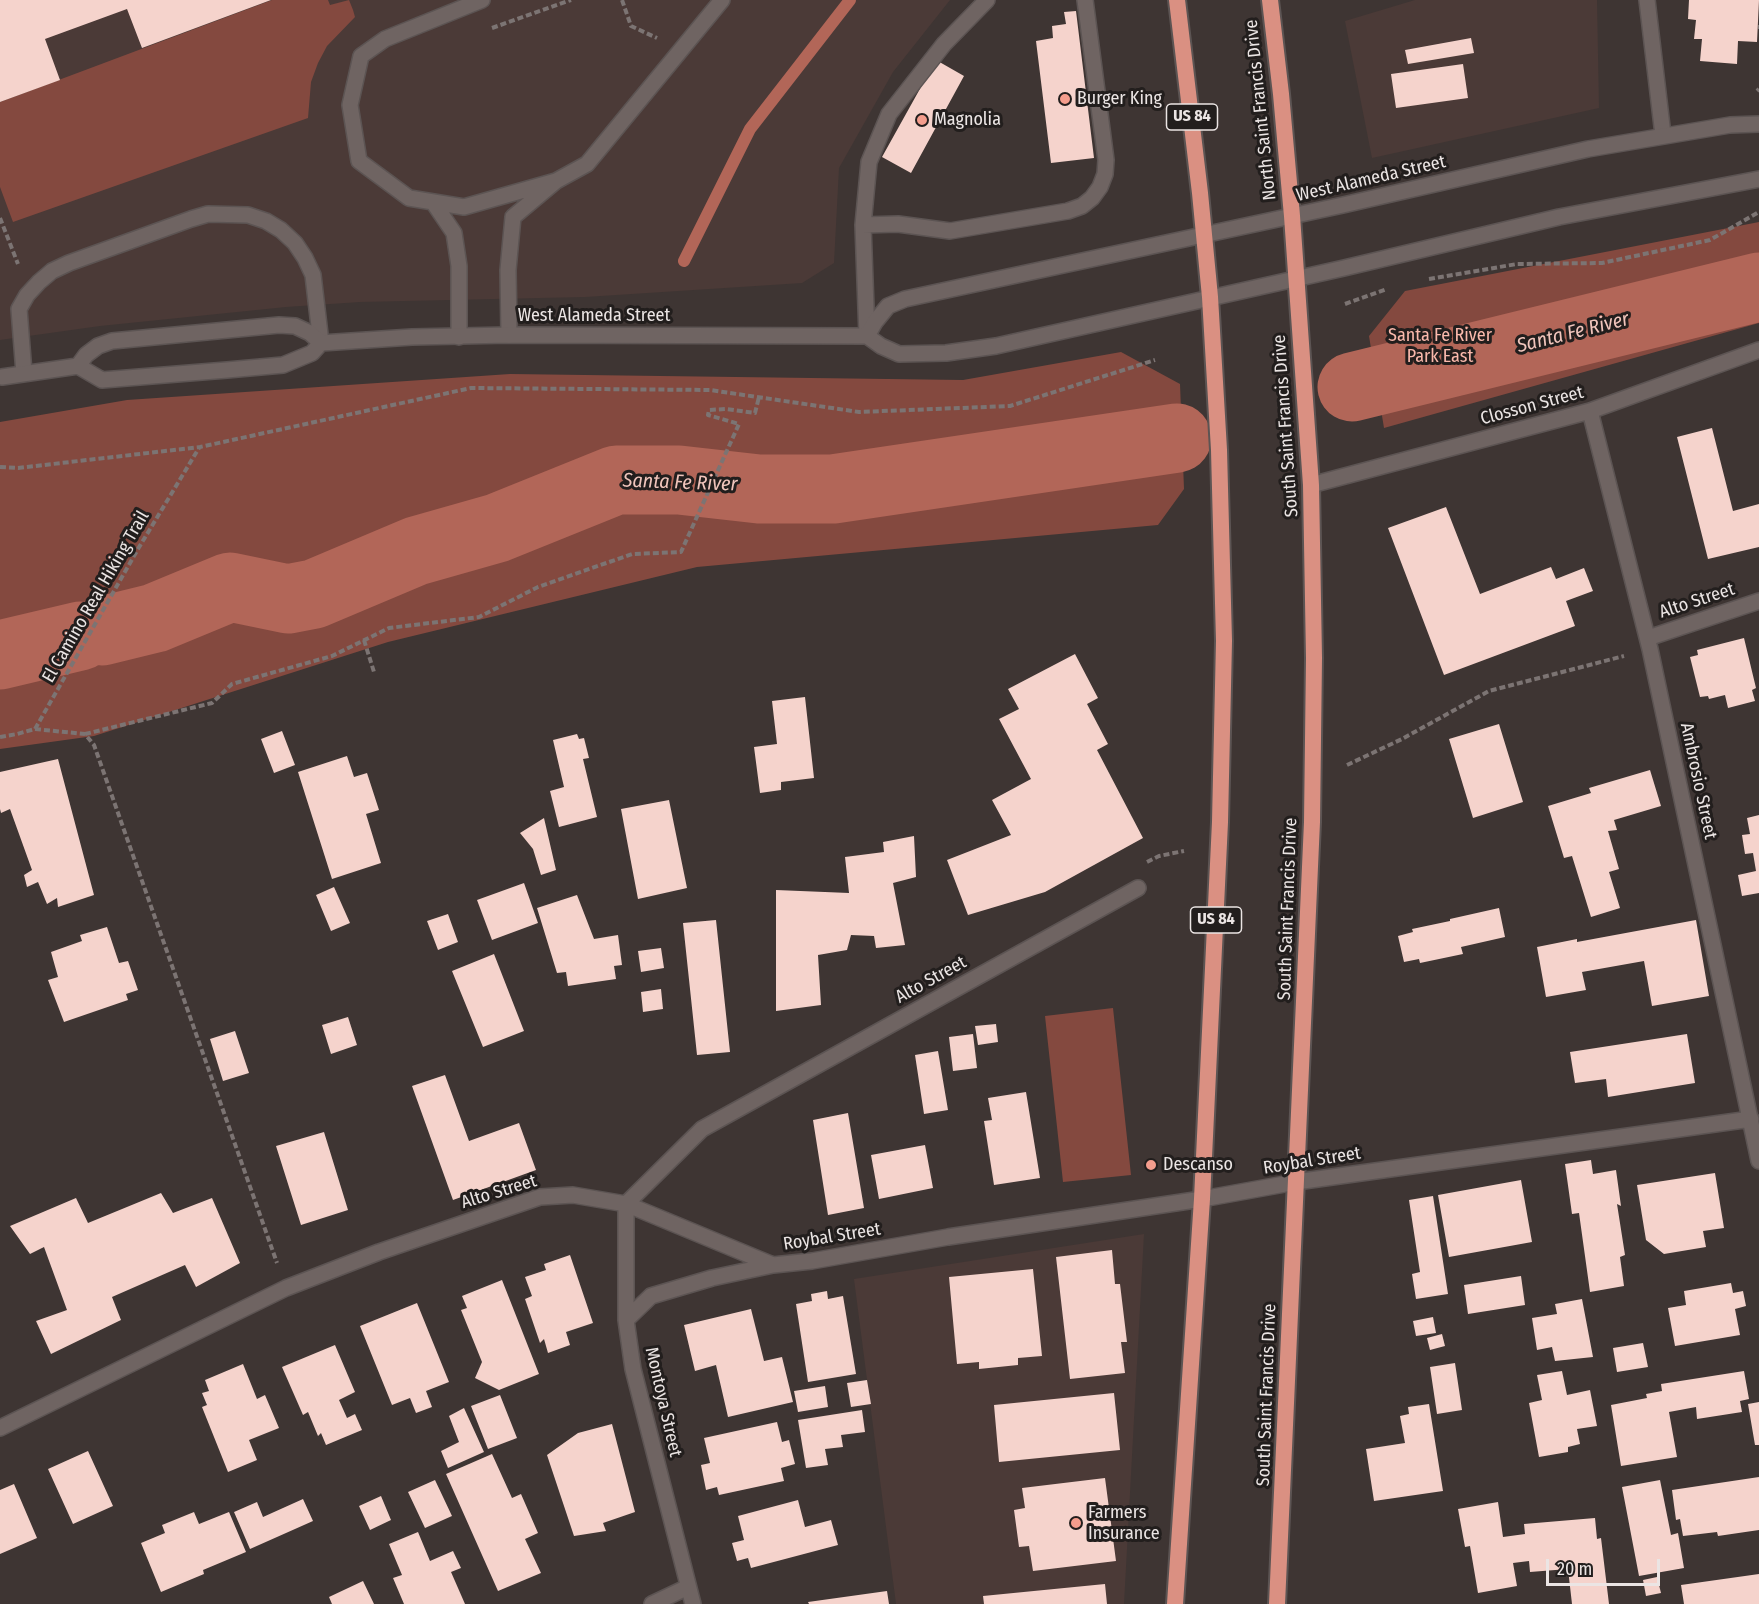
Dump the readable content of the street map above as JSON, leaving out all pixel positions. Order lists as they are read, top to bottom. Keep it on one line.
{"streets":{"highway":["North Saint Francis Drive","US 84","South Saint Francis Drive"],"street":["West Alameda Street","Closson Street","Alto Street","Ambrosio Street","Roybal Street","Montoya Street"],"path":["El Camino Real Hiking Trail"]},"crossings":[["North Saint Francis Drive","West Alameda Street"],["North Saint Francis Drive","South Saint Francis Drive"],["US 84","West Alameda Street"],["US 84","Roybal Street"],["West Alameda Street","South Saint Francis Drive"],["Closson Street","South Saint Francis Drive"],["Closson Street","Ambrosio Street"],["South Saint Francis Drive","Roybal Street"],["Alto Street","Ambrosio Street"],["Alto Street","Roybal Street"],["Alto Street","Montoya Street"],["Ambrosio Street","Roybal Street"],["Roybal Street","Montoya Street"]],"water":["Santa Fe River"],"parks":["Santa Fe River Park East"],"places":["Burger King","Magnolia","Descanso","Farmers Insurance"],"scale_bar":"20 m"}
